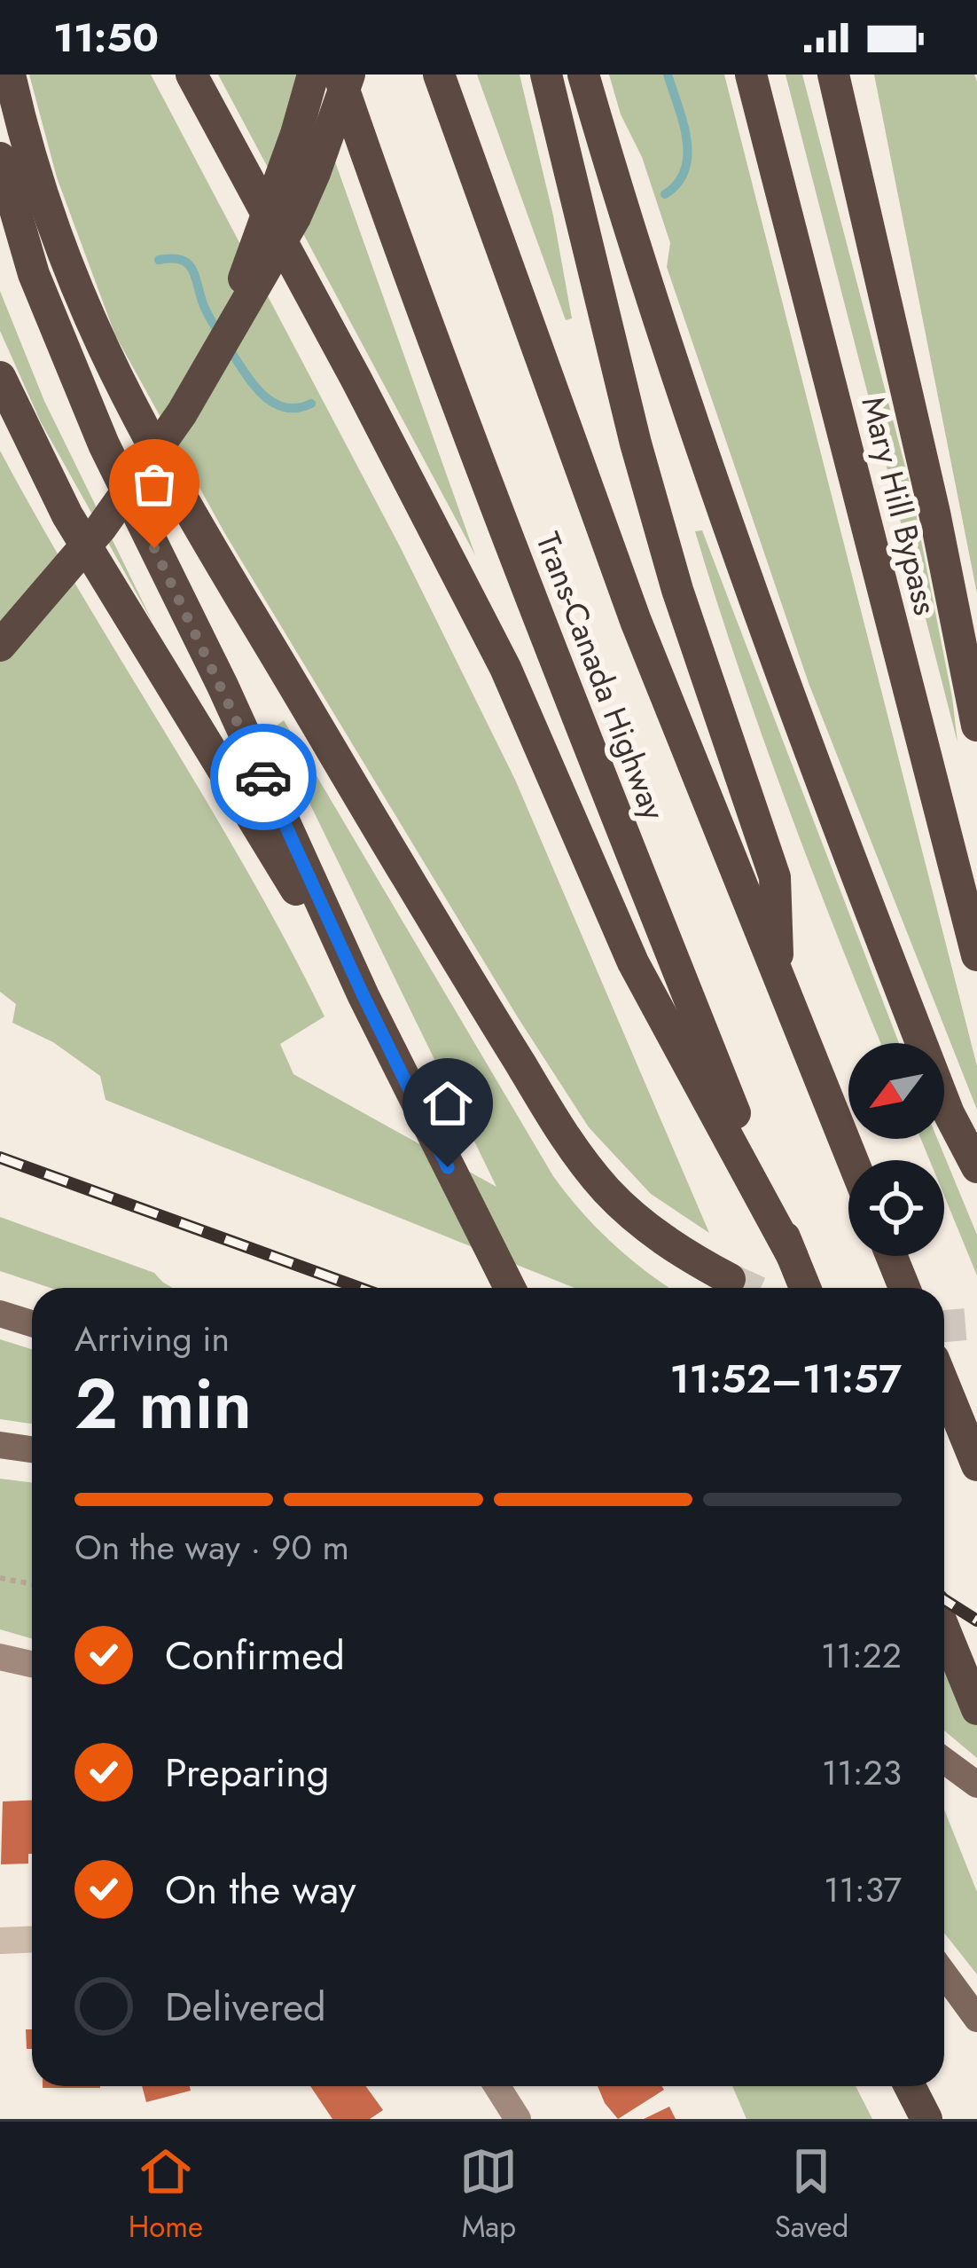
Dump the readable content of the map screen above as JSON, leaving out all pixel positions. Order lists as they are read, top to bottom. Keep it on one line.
{"streets":{"highway":["Mary Hill Bypass","Trans-Canada Highway"]},"north":"bottom left","page":{"status":"11:50","heading":["2 min","Arriving in","11:52–11:57"],"bar":"On the way · 90 m","list":[["Confirmed","11:22"],["Preparing","11:23"],["On the way","11:37"],"Delivered"],"tabs":["Home","Map","Saved"]}}
